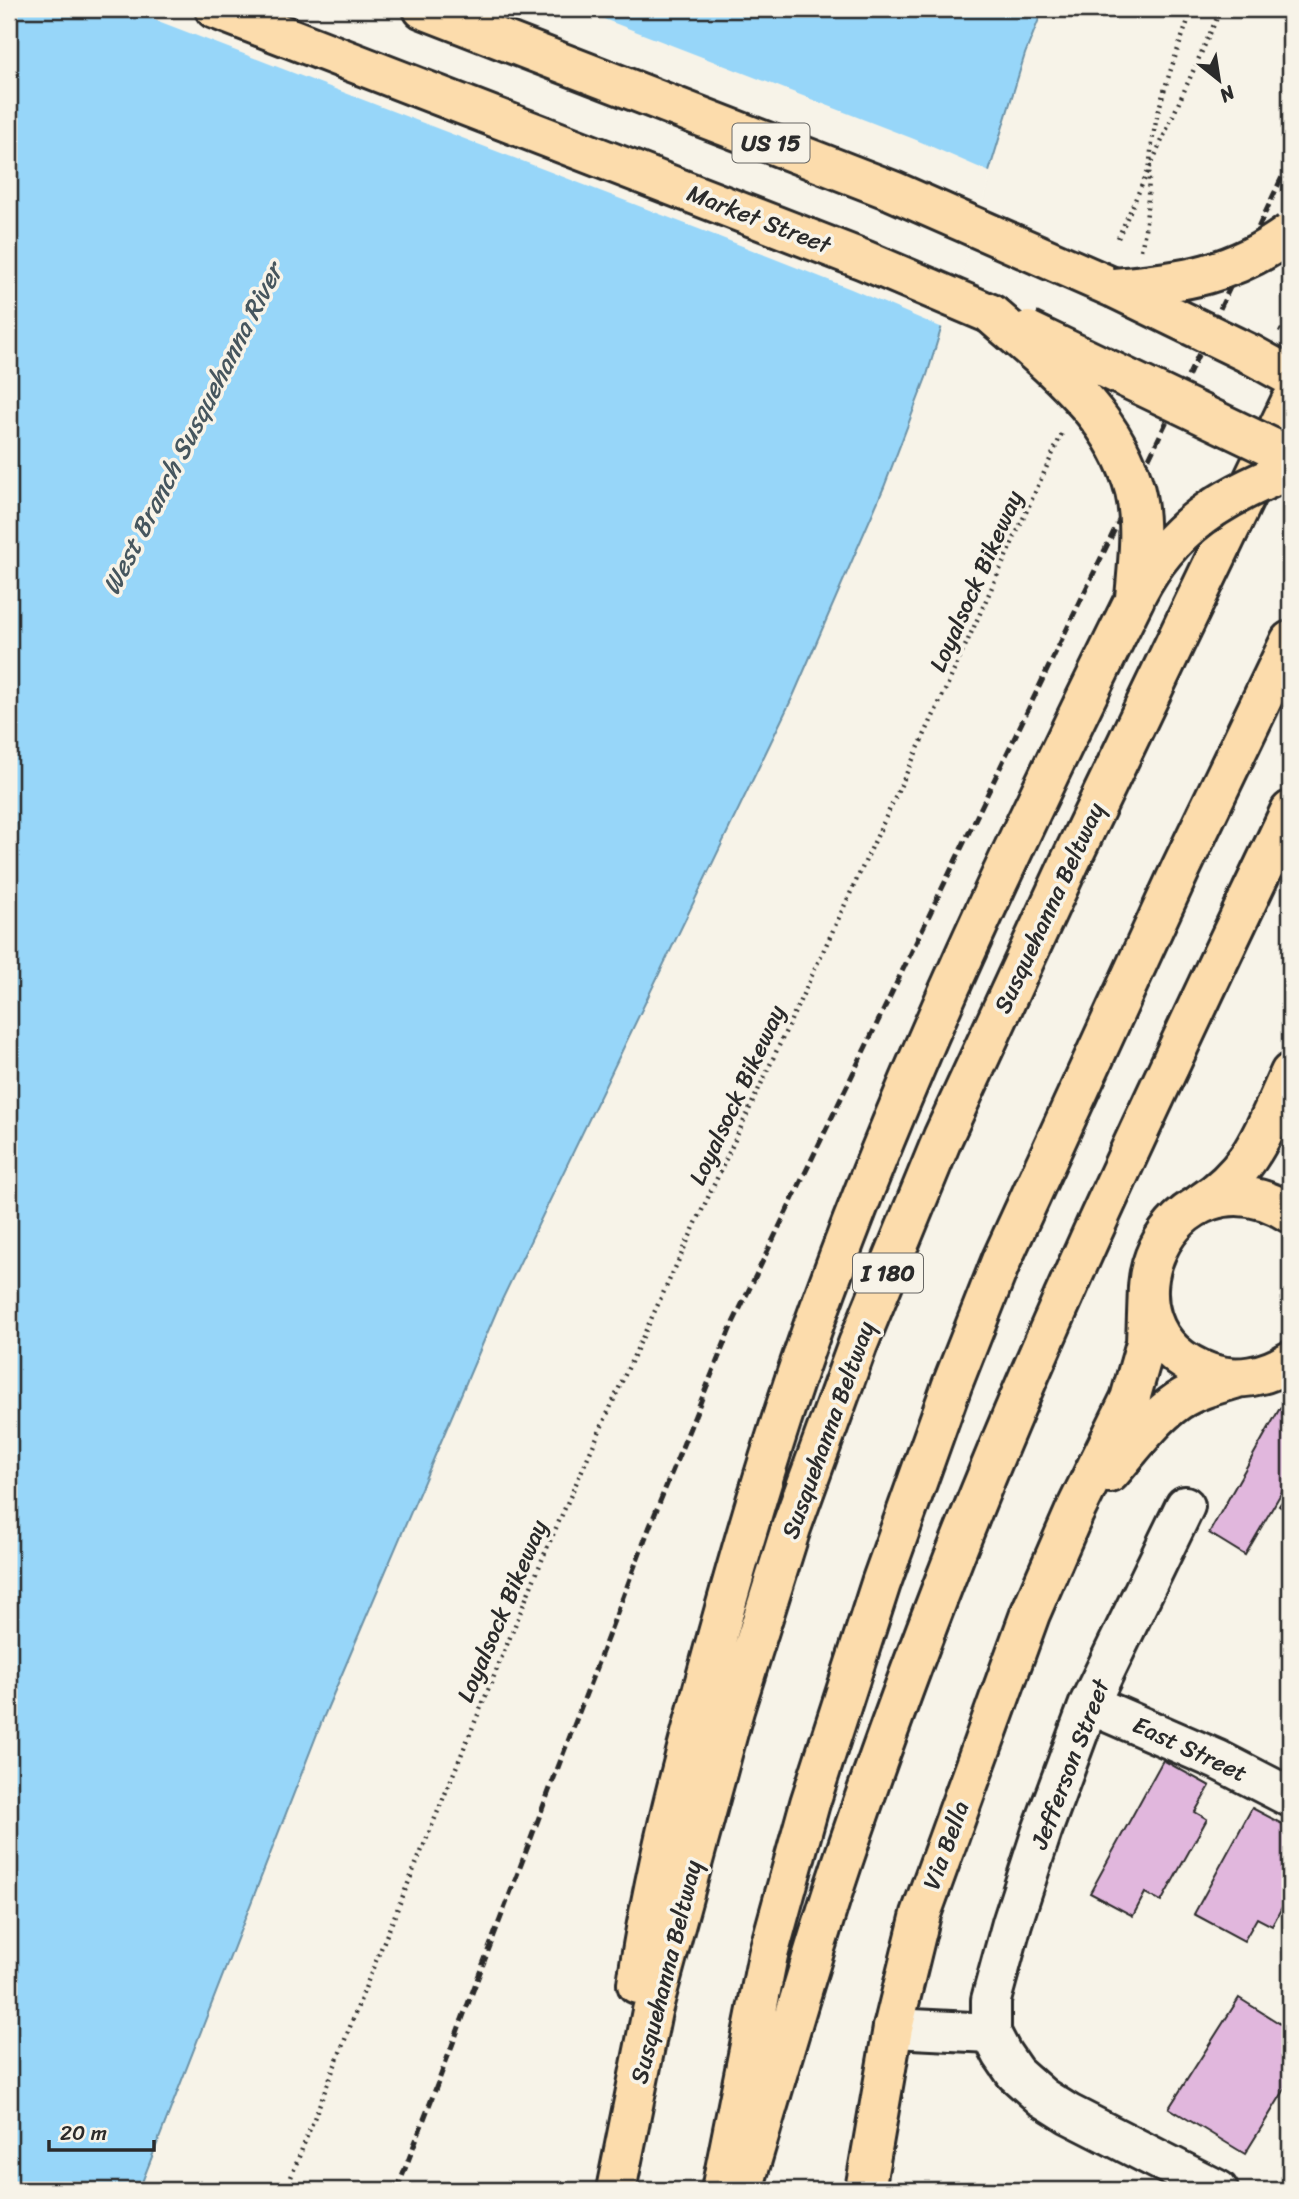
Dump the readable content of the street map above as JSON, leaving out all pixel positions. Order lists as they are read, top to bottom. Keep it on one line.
{"streets":{"main road":["US 15","Market Street","Susquehanna Beltway","I 180","Via Bella"],"street":["East Street","Jefferson Street"],"path":["Loyalsock Bikeway"]},"crossings":[["East Street","Jefferson Street"]],"water":["West Branch Susquehanna River"],"scale_bar":"20 m","north":"bottom right"}
